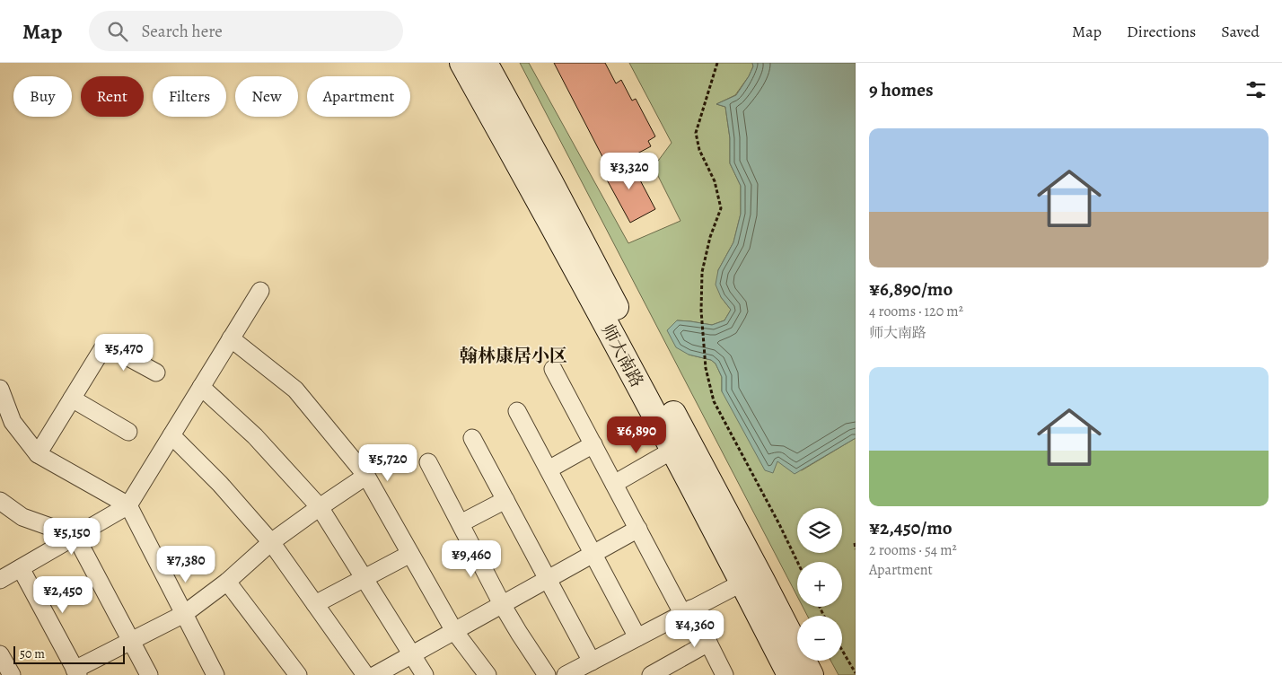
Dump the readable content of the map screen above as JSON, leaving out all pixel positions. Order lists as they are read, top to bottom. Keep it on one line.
{"streets":{"main road":["师大南路"]},"districts":["翰林康居小区"],"scale_bar":"50 m","page":{"header":"Map","search":"Search here","nav":["Map","Directions","Saved"],"heading":"9 homes","chip":["Buy","Rent","Filters","New","Apartment"],"list":[{"name":"¥6,890/mo","note":"4 rooms · 120 m² · 师大南路"},{"name":"¥2,450/mo","note":"2 rooms · 54 m² · Apartment"}],"price":["¥3,320","¥5,470","¥6,890","¥5,720","¥5,150","¥9,460","¥7,380","¥2,450","¥4,360"],"map_buttons":["+","−"],"scale":"50 m"}}
